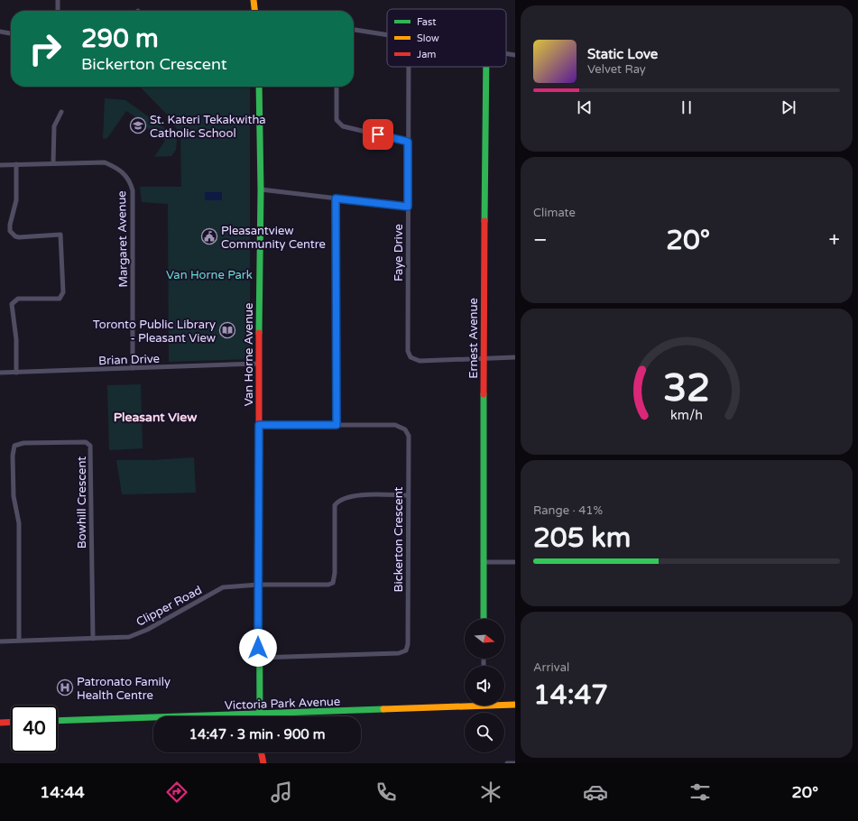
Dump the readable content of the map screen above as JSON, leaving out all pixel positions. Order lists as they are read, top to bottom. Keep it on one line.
{"streets":{"street":["Margaret Avenue","Faye Drive","Ernest Avenue","Van Horne Avenue","Brian Drive","Bowhill Crescent","Bickerton Crescent","Clipper Road","Victoria Park Avenue"]},"crossings":[["Margaret Avenue","Brian Drive"],["Faye Drive","Ernest Avenue"],["Van Horne Avenue","Brian Drive"],["Van Horne Avenue","Bickerton Crescent"],["Van Horne Avenue","Clipper Road"],["Van Horne Avenue","Victoria Park Avenue"],["Bowhill Crescent","Clipper Road"],["Bickerton Crescent","Clipper Road"]],"districts":["Pleasant View"],"parks":["Van Horne Park"],"places":{"school or university":["St. Kateri Tekakwitha Catholic School"],"public building":["Pleasantview Community Centre"],"library":["Toronto Public Library - Pleasant View"],"hospital":["Patronato Family Health Centre"]},"legend":["Fast","Slow","Jam"],"north":"right","page":{"turn":["290 m","Bickerton Crescent"],"song":["Static Love","Velvet Ray"],"tile":["Climate",["Range · 41%","205 km"],["Arrival","14:47"]],"heat":["−","20°","+"],"limit":"40","trip":"14:47 · 3 min · 900 m","tabs":["14:44","20°"],"gauge":["32","km/h"]}}
